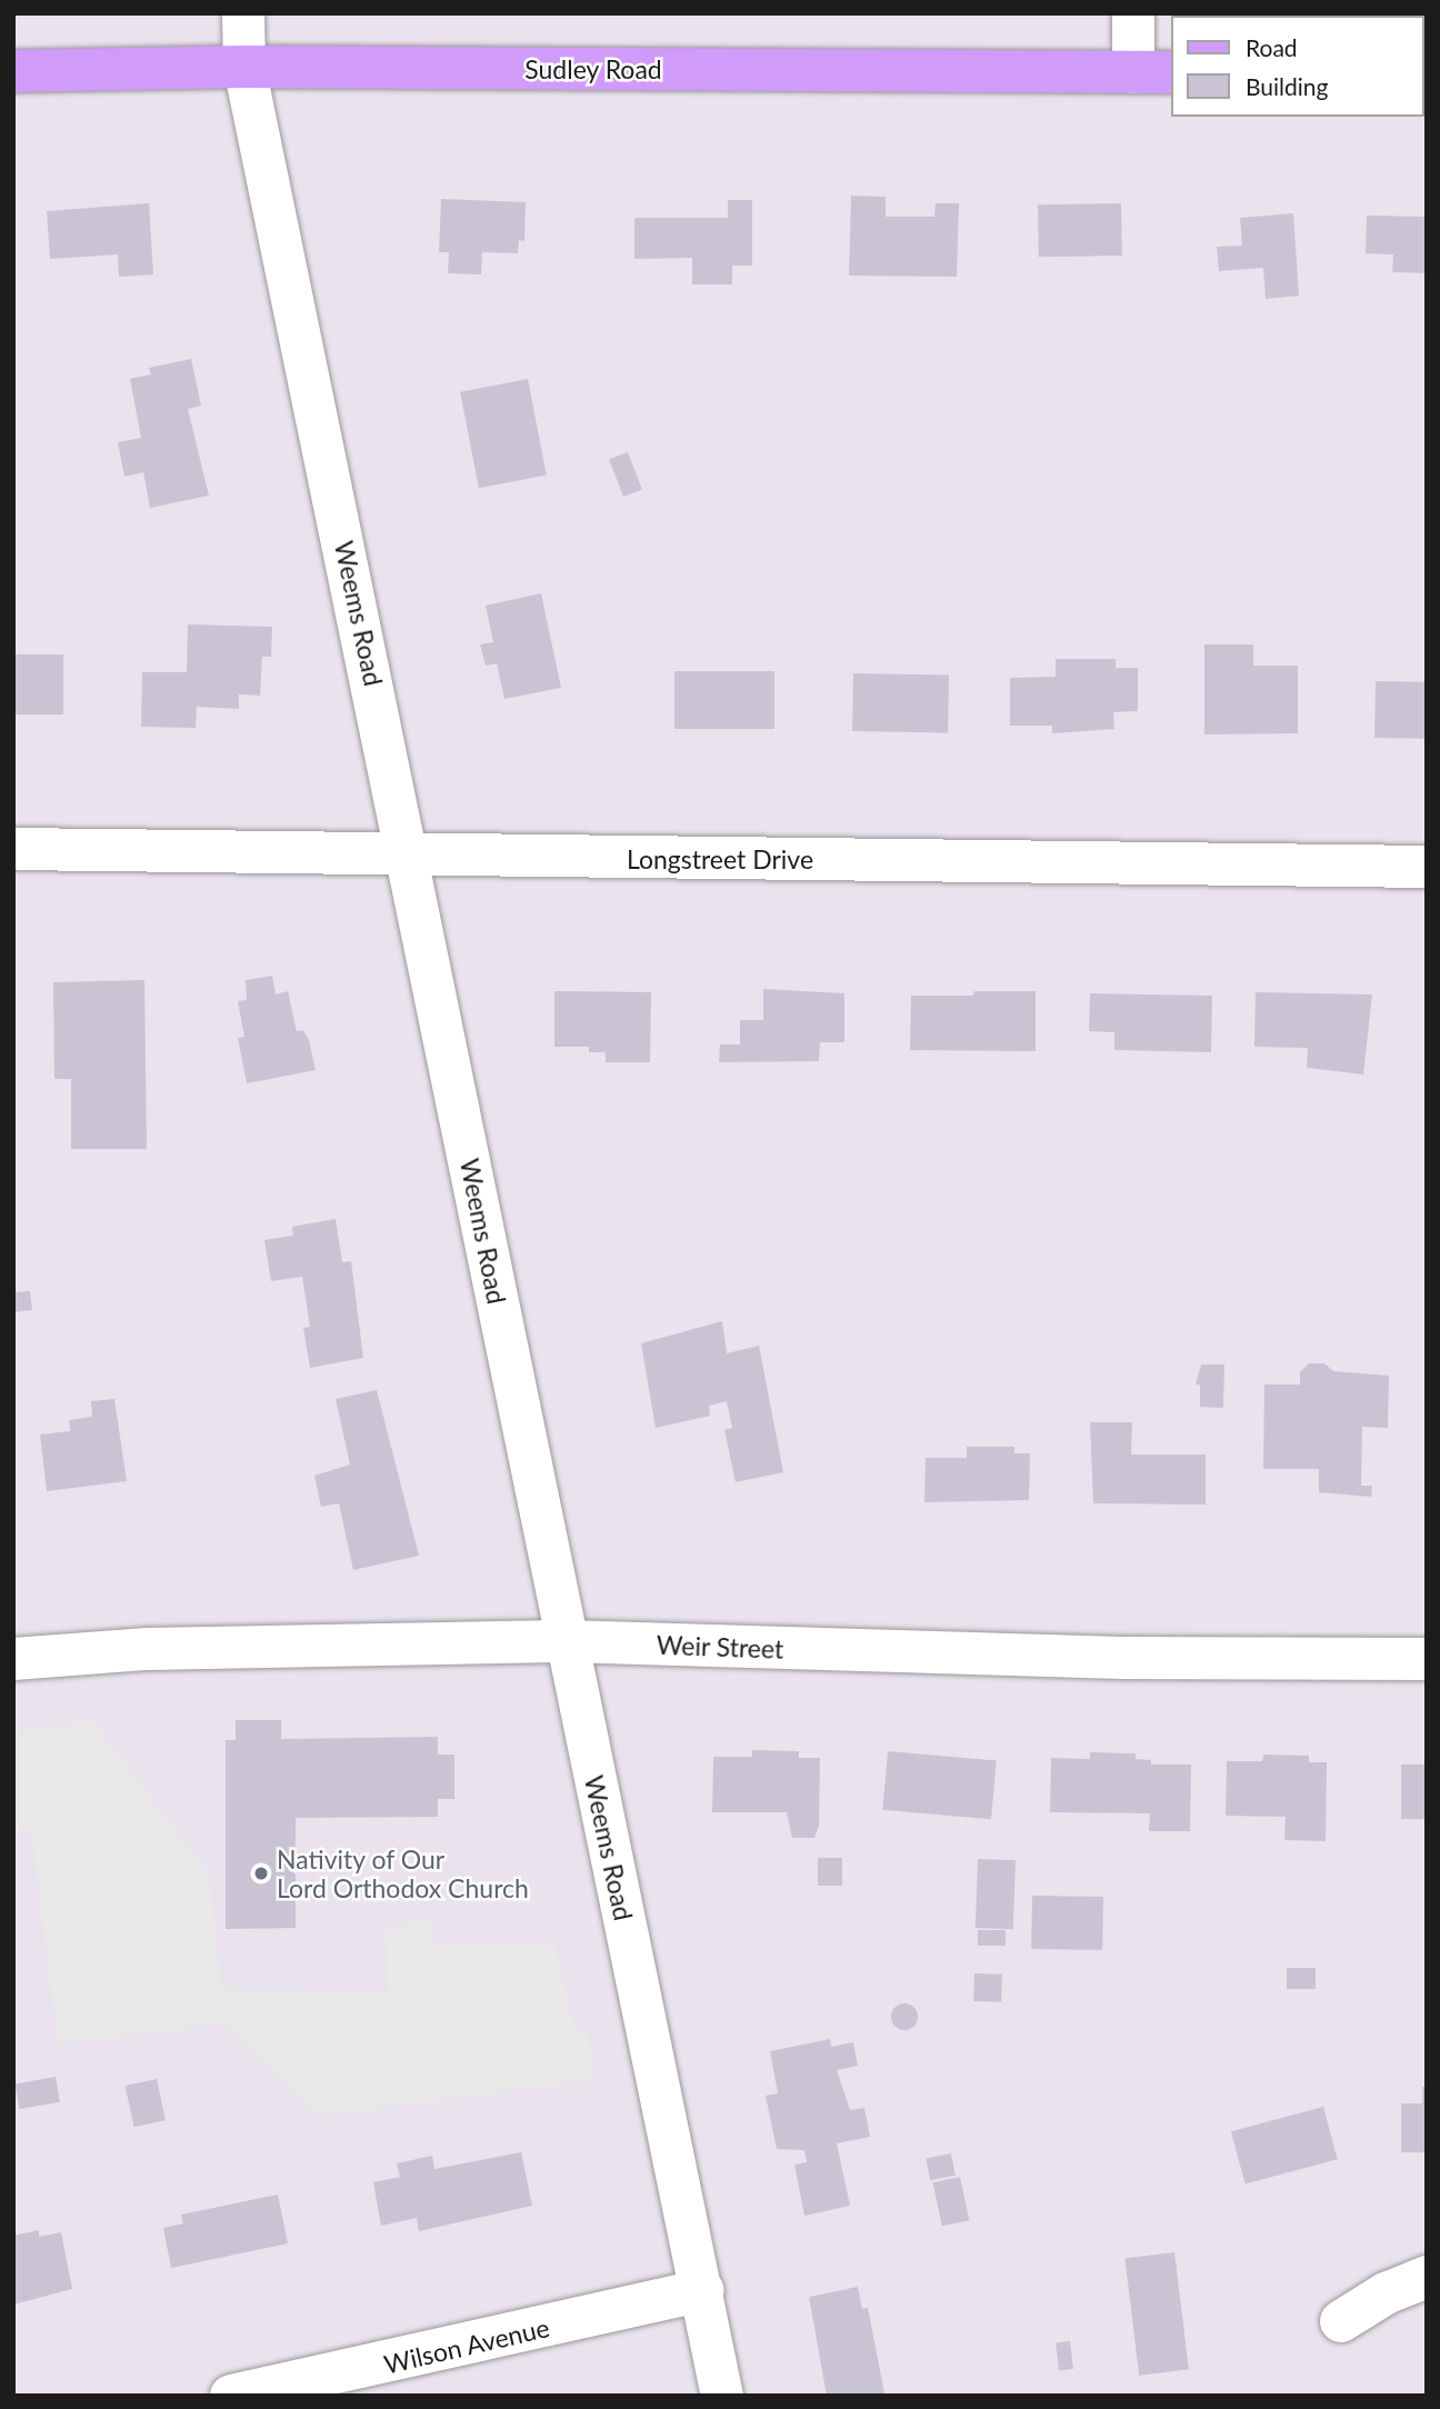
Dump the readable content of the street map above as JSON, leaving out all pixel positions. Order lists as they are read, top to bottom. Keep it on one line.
{"streets":{"main road":["Sudley Road"],"street":["Weems Road","Longstreet Drive","Weir Street","Wilson Avenue"]},"crossings":[["Sudley Road","Weems Road"],["Weems Road","Longstreet Drive"],["Weems Road","Weir Street"],["Weems Road","Wilson Avenue"]],"places":["Nativity of Our Lord Orthodox Church"],"legend":["Road","Building"]}
